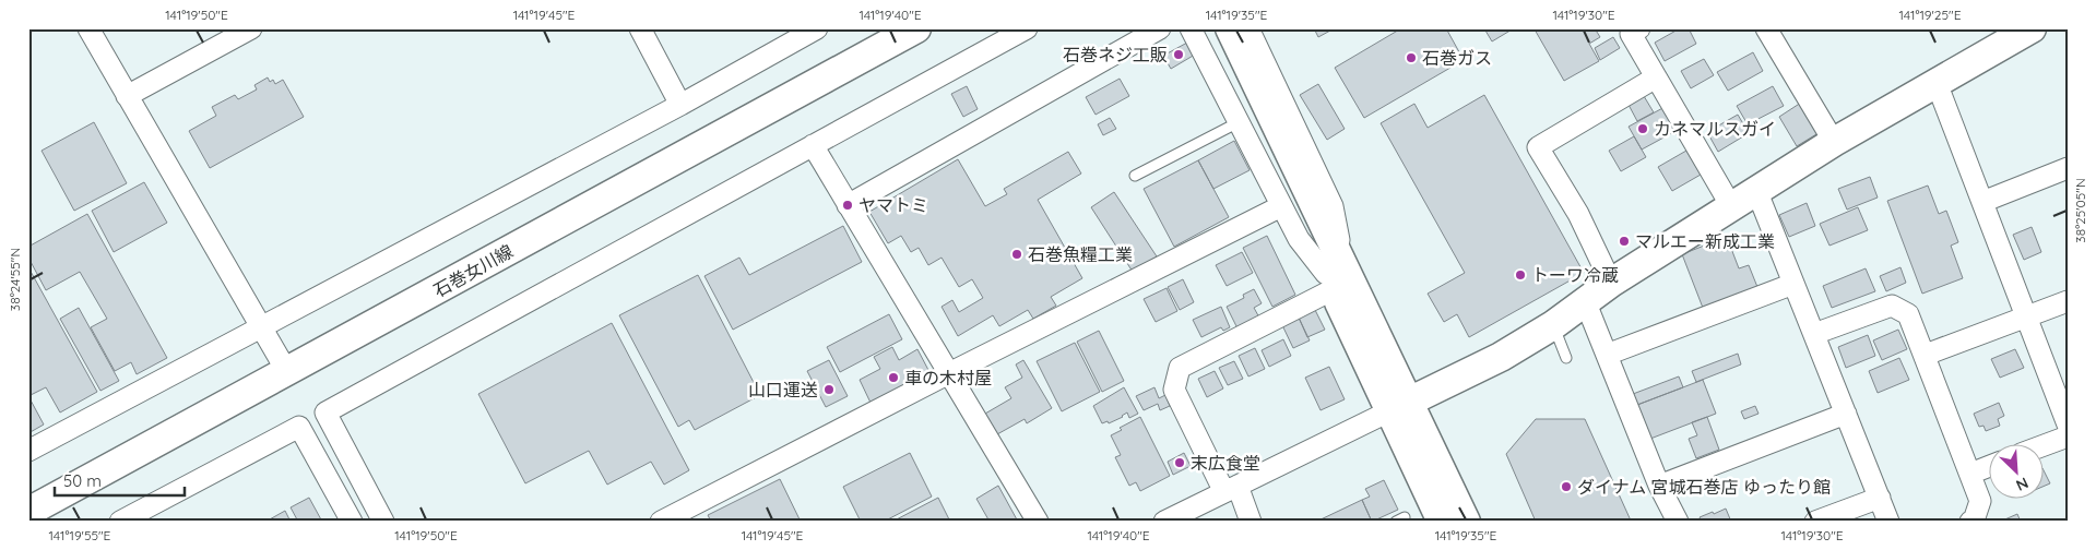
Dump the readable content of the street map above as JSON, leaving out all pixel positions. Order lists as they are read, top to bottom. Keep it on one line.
{"streets":{"street":["石巻女川線"]},"places":["石巻ネジ工販","石巻ガス","カネマルスガイ","ヤマトミ","マルエー新成工業","石巻魚糧工業","トーワ冷蔵","車の木村屋","山口運送","末広食堂","ダイナム 宮城石巻店 ゆったり館"],"scale_bar":"50 m","north":"bottom right","coordinates":["141°19'50\"E","141°19'45\"E","141°19'40\"E","141°19'35\"E","141°19'30\"E","141°19'25\"E","38°25'05\"N","38°24'55\"N","141°19'55\"E"]}
